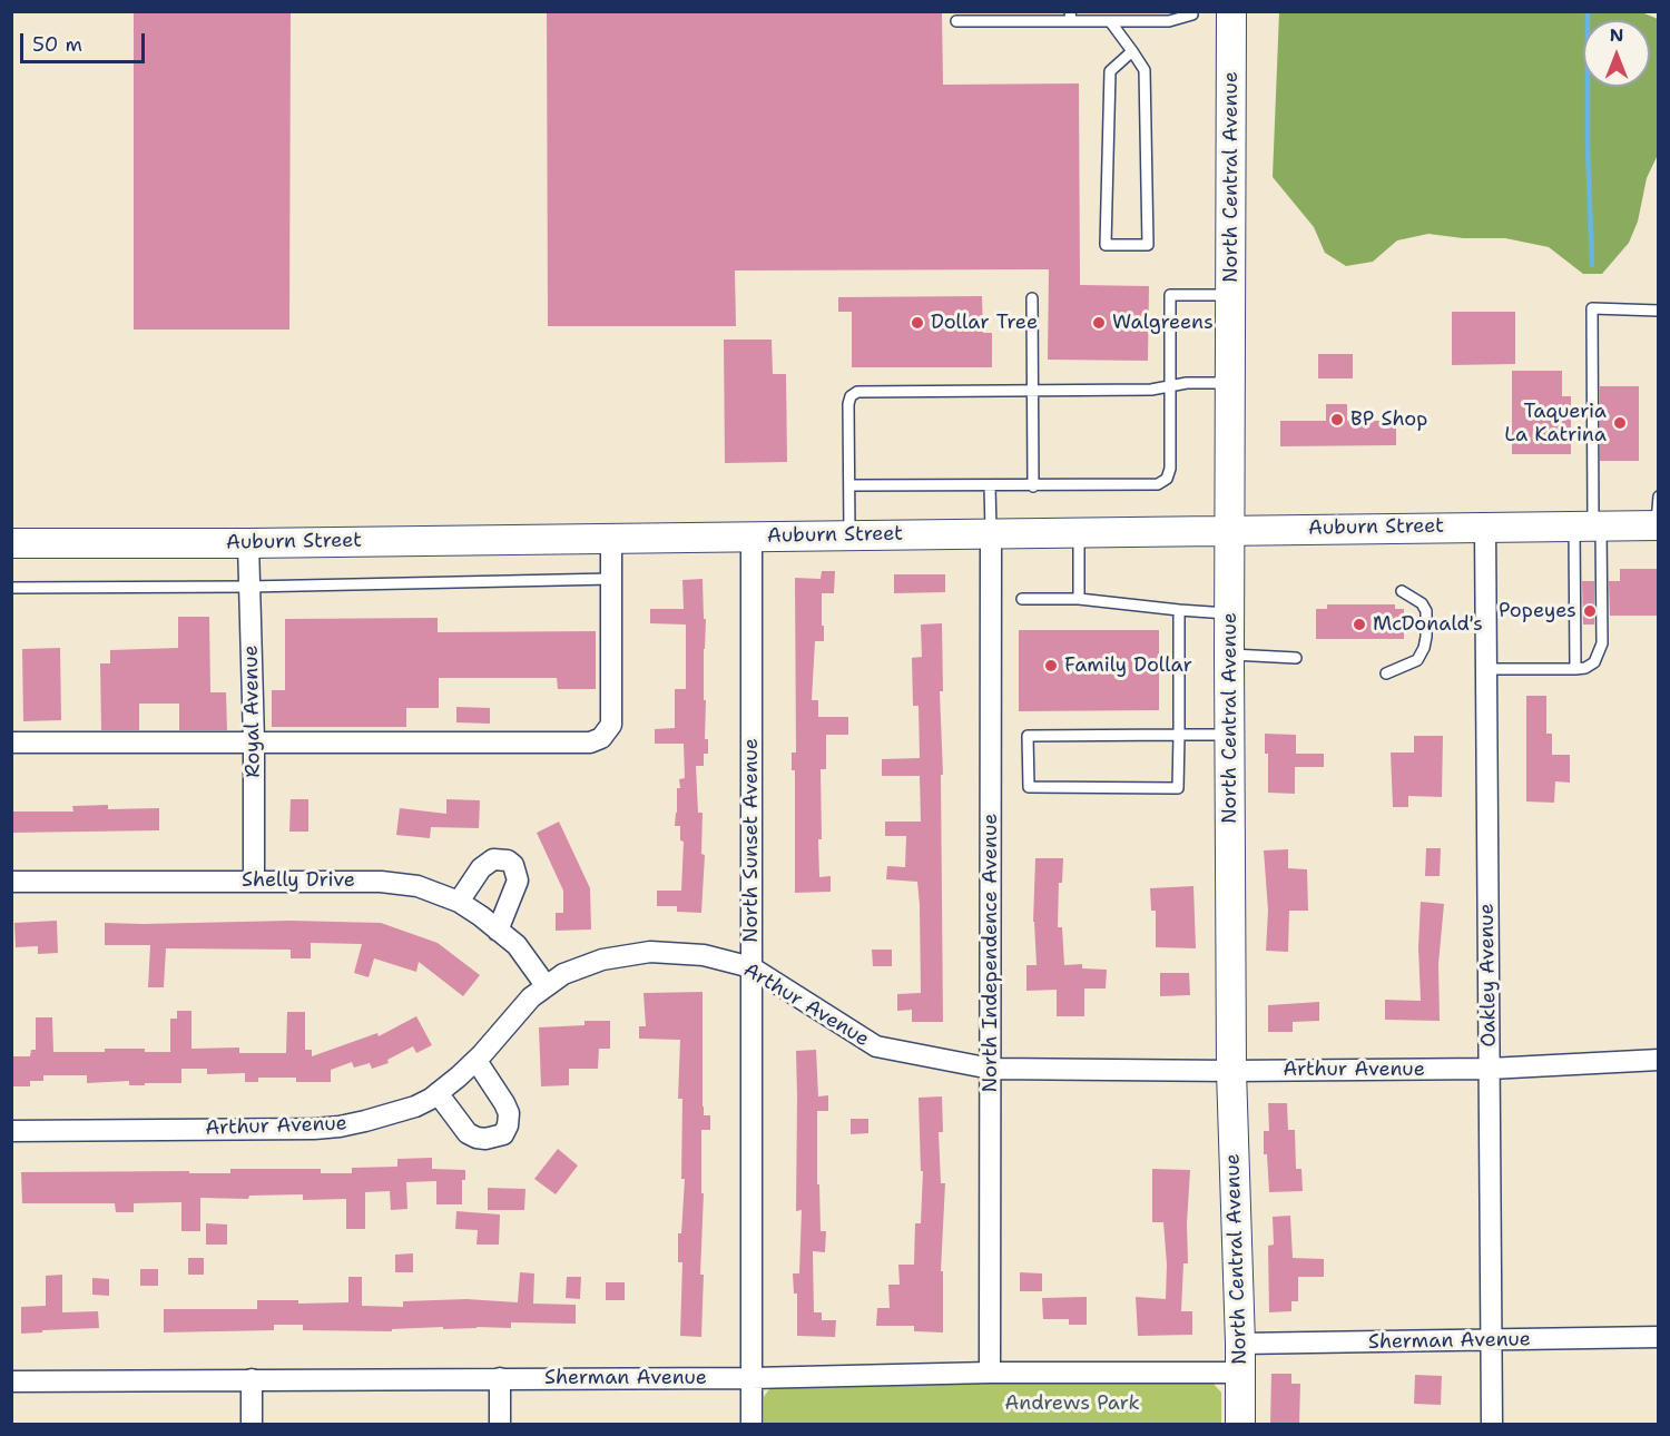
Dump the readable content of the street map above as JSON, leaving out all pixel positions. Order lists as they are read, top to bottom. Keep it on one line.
{"streets":{"main road":["North Central Avenue","Auburn Street"],"street":["Royal Avenue","North Sunset Avenue","Shelly Drive","North Independence Avenue","Oakley Avenue","Arthur Avenue","Sherman Avenue"]},"crossings":[["North Central Avenue","Auburn Street"],["North Central Avenue","Arthur Avenue"],["North Central Avenue","Sherman Avenue"],["Auburn Street","Royal Avenue"],["Auburn Street","North Sunset Avenue"],["Auburn Street","North Independence Avenue"],["Auburn Street","Oakley Avenue"],["Royal Avenue","Shelly Drive"],["North Sunset Avenue","Arthur Avenue"],["North Sunset Avenue","Sherman Avenue"],["Shelly Drive","Arthur Avenue"],["North Independence Avenue","Arthur Avenue"],["North Independence Avenue","Sherman Avenue"],["Oakley Avenue","Arthur Avenue"],["Oakley Avenue","Sherman Avenue"]],"parks":["Andrews Park"],"places":["Dollar Tree","Walgreens","BP Shop","Taqueria La Katrina","Popeyes","McDonald's","Family Dollar"],"scale_bar":"50 m","north":"top"}
